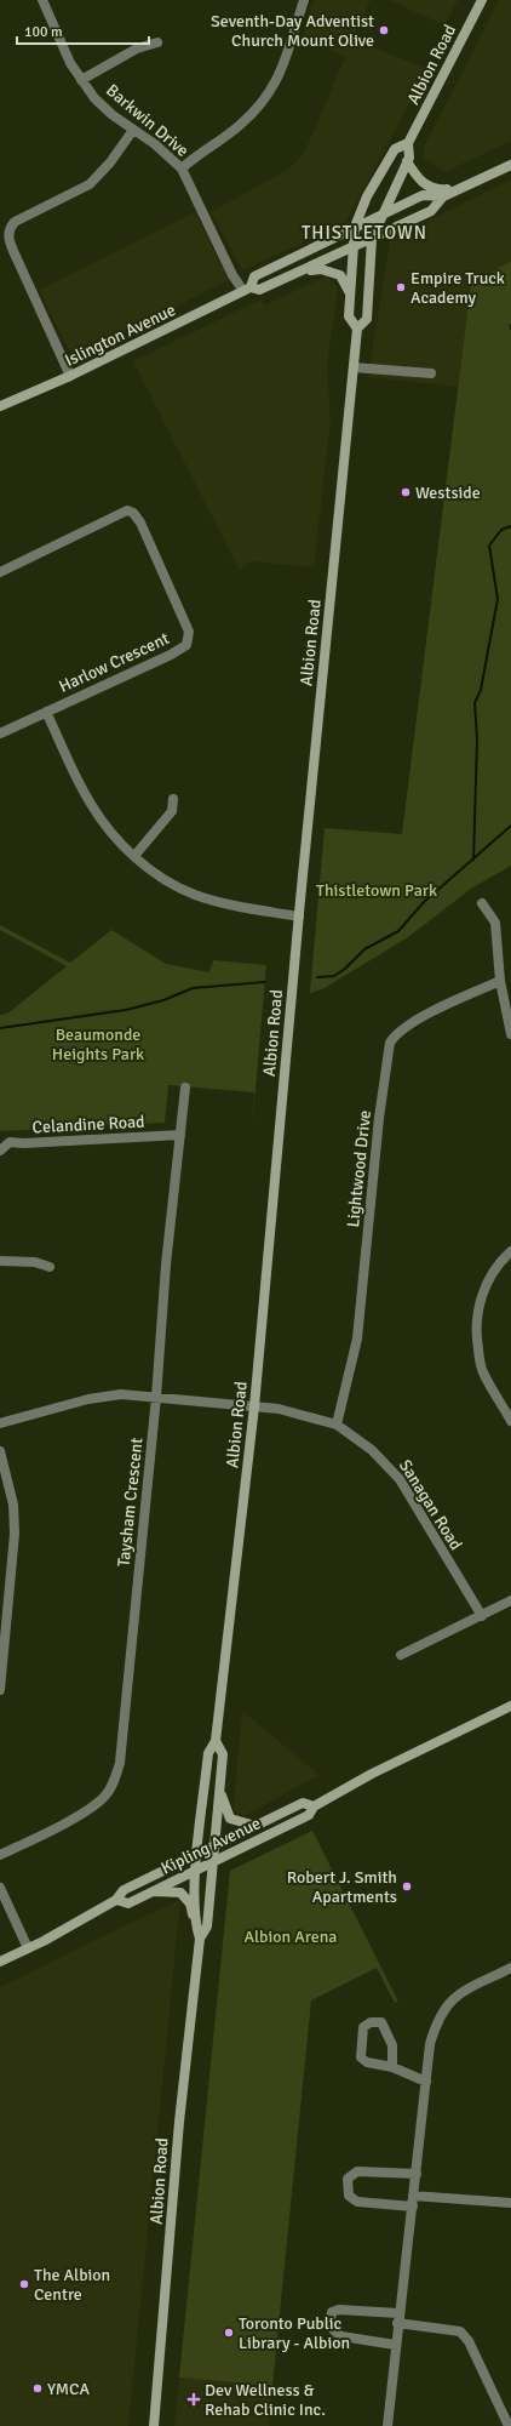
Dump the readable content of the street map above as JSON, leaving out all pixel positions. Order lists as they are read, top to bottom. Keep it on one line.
{"streets":{"main road":["Albion Road","Islington Avenue","Kipling Avenue"],"street":["Barkwin Drive","Harlow Crescent","Celandine Road","Lightwood Drive","Taysham Crescent","Sanagan Road"]},"crossings":[["Albion Road","Islington Avenue"],["Albion Road","Sanagan Road"],["Albion Road","Kipling Avenue"],["Barkwin Drive","Islington Avenue"],["Celandine Road","Taysham Crescent"],["Lightwood Drive","Sanagan Road"],["Taysham Crescent","Sanagan Road"]],"districts":["THISTLETOWN"],"parks":["Thistletown Park","Beaumonde Heights Park","Albion Arena"],"places":{"other":["Seventh-Day Adventist Church Mount Olive","Empire Truck Academy","Westside","Robert J. Smith Apartments","The Albion Centre","Toronto Public Library - Albion","YMCA"],"health":["Dev Wellness & Rehab Clinic Inc."]},"scale_bar":"100 m"}
